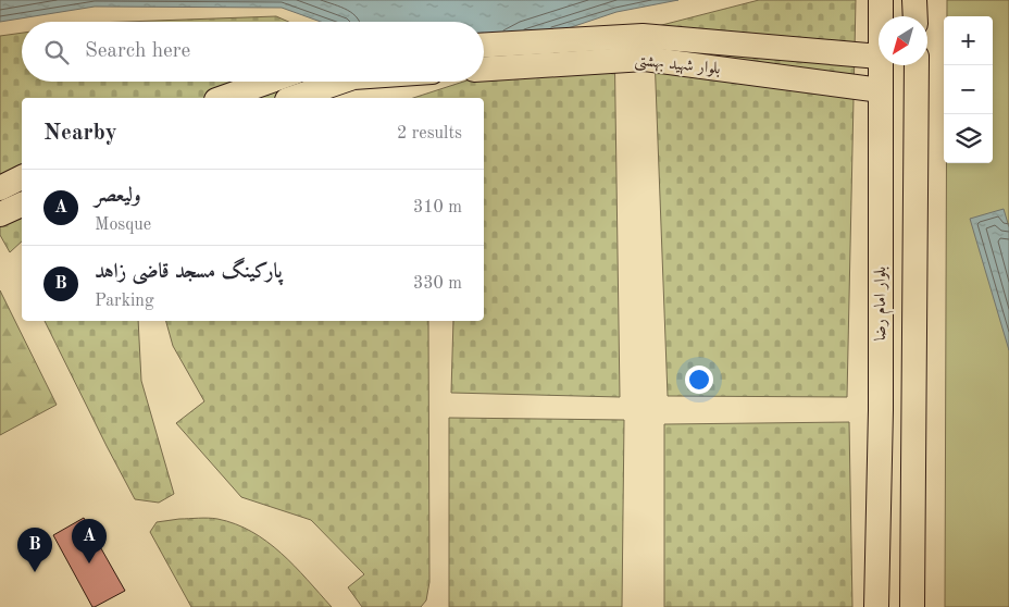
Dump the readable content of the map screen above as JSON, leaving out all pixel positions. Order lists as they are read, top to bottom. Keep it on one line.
{"streets":{"main road":["بلوار شهید بهشتی","بلوار امام رضا"]},"crossings":[["بلوار شهید بهشتی","بلوار امام رضا"]],"north":"bottom left","page":{"map_buttons":["+","−"],"search":"Search here","heading":["Nearby","2 results"],"list":[{"mark":"A","name":"ولیعصر","note":"Mosque","value":"310 m"},{"mark":"B","name":"پارکینگ مسجد قاضی زاهد","note":"Parking","value":"330 m"}],"pins":["A","B"]}}
